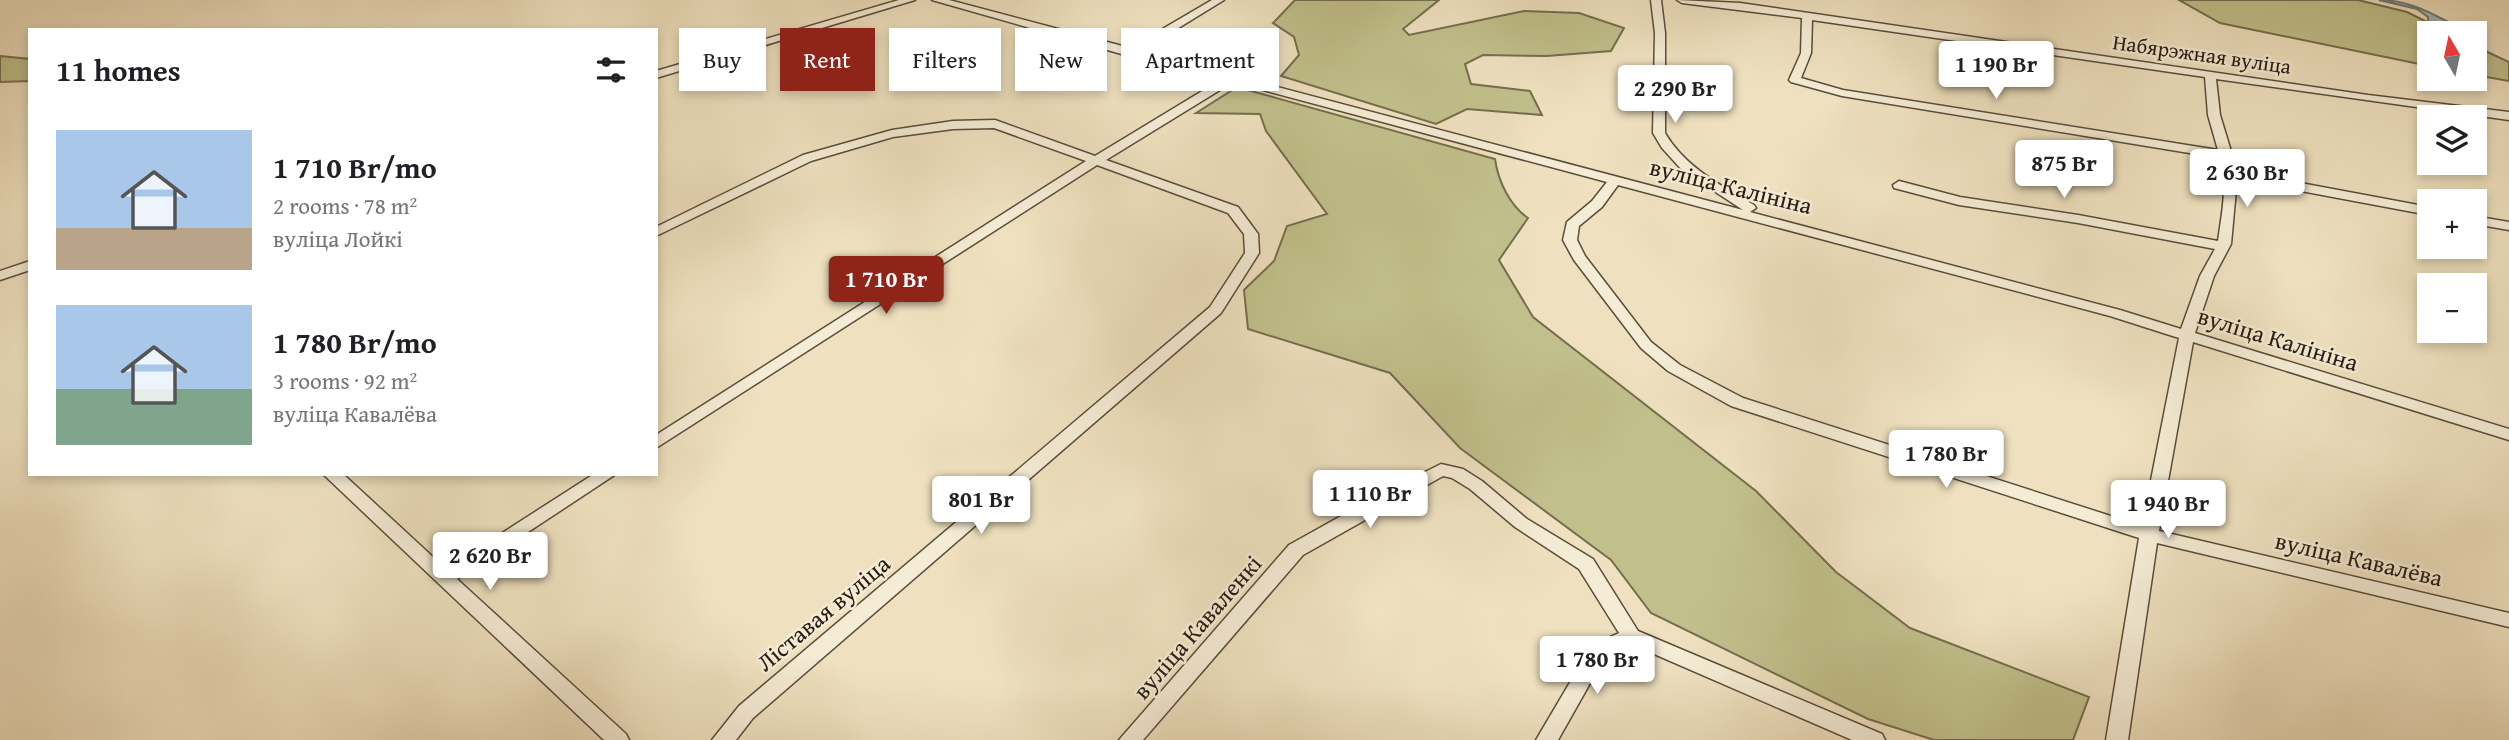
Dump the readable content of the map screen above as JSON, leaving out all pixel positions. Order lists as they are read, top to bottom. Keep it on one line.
{"streets":{"street":["Набярэжная вуліца","вуліца Калініна","вуліца Кавалёва","Ліставая вуліца","вуліца Каваленкі"]},"crossings":[["вуліца Калініна","вуліца Кавалёва"]],"north":"top","page":{"map_buttons":["+","−"],"chip":["Buy","Rent","Filters","New","Apartment"],"heading":"11 homes","price":["1 190 Br","2 290 Br","875 Br","2 630 Br","1 710 Br","1 780 Br","1 110 Br","801 Br","1 940 Br","2 620 Br","1 780 Br"],"list":[{"name":"1 710 Br/mo","note":"2 rooms · 78 m² · вуліца Лойкі"},{"name":"1 780 Br/mo","note":"3 rooms · 92 m² · вуліца Кавалёва"}]}}
